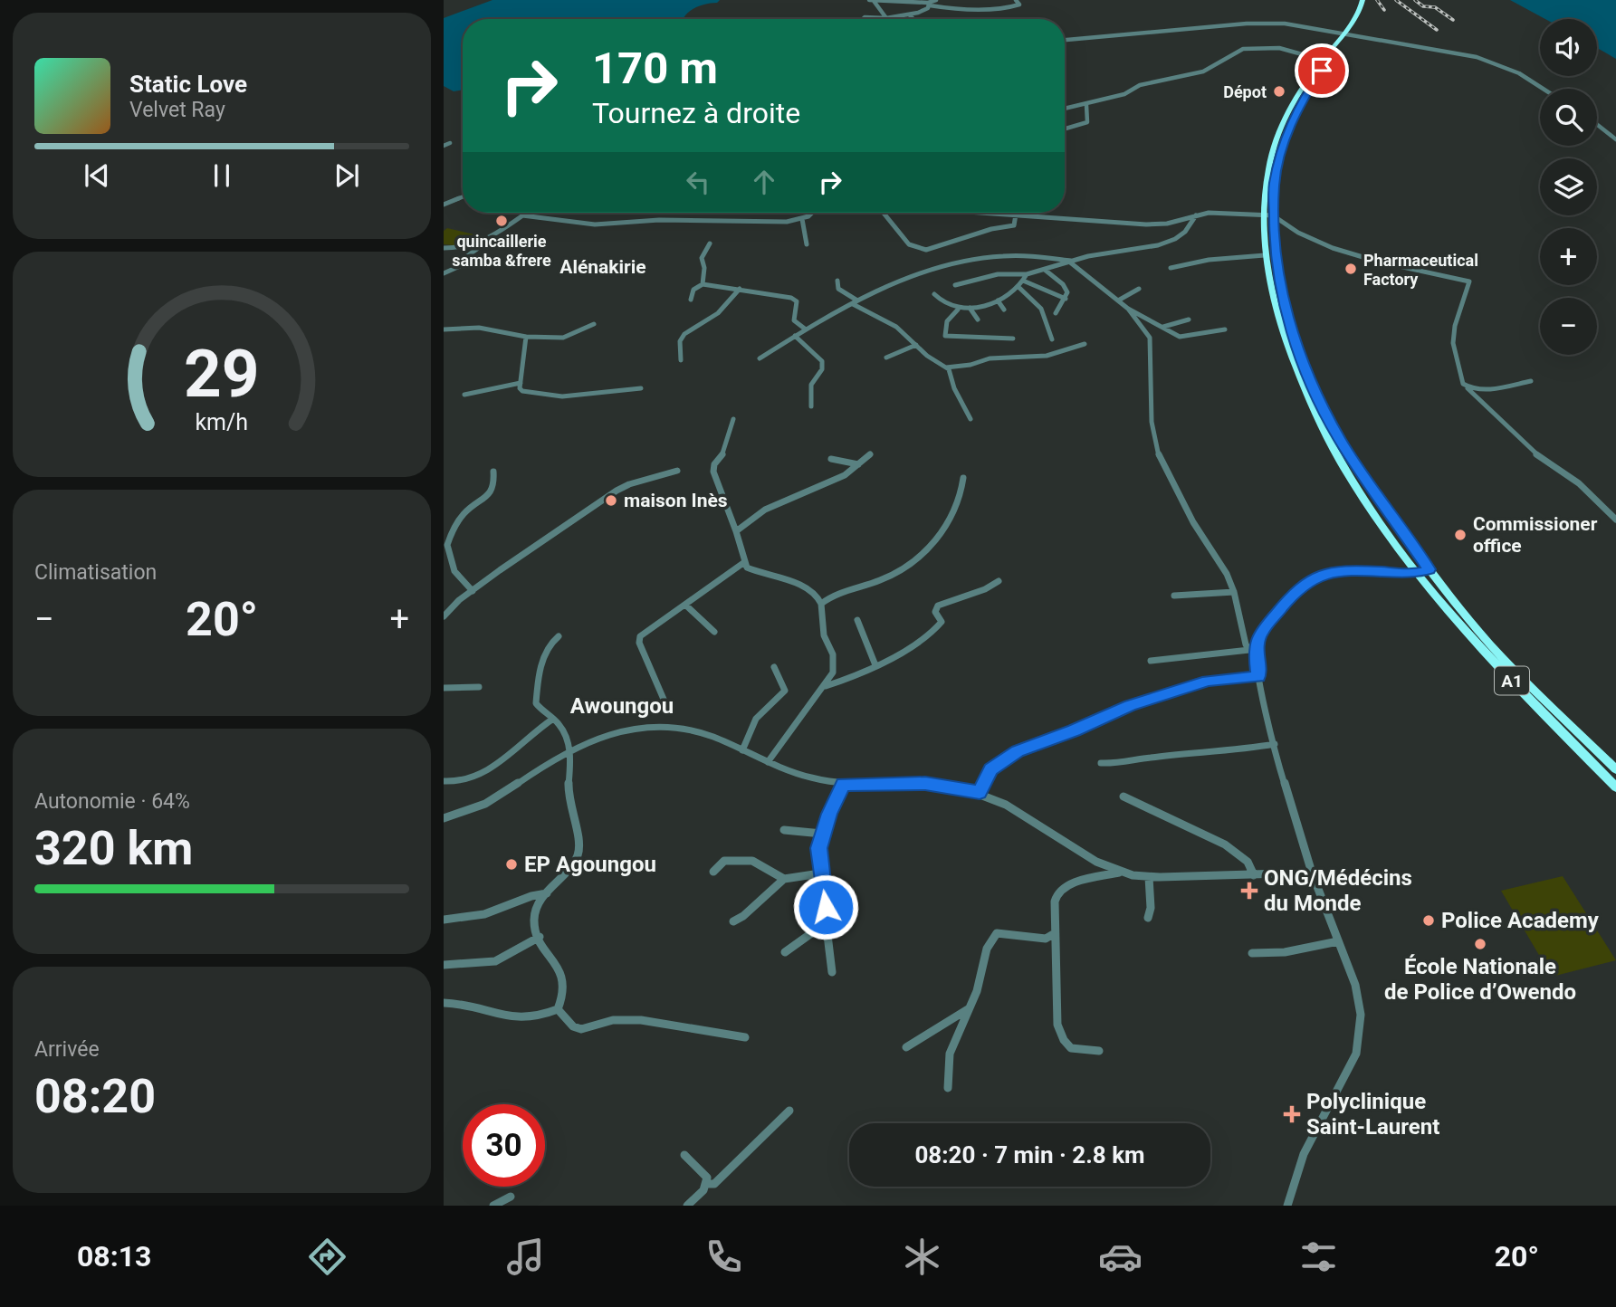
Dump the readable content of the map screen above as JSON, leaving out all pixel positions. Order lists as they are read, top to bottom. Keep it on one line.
{"streets":{"highway":["A1"]},"districts":["Alénakirie","Awoungou"],"places":{"other":["Dépot","quincaillerie samba &frere","Pharmaceutical Factory","maison Inès","Commissioner office","EP Agoungou","Police Academy","École Nationale de Police d’Owendo"],"health":["ONG/Médécins du Monde","Polyclinique Saint-Laurent"]},"page":{"map_buttons":["+","−"],"turn":["170 m","Tournez à droite"],"song":["Static Love","Velvet Ray"],"tile":["Climatisation",["Autonomie · 64%","320 km"],["Arrivée","08:20"]],"heat":["−","20°","+"],"limit":"30","trip":"08:20 · 7 min · 2.8 km","tabs":["08:13","20°"],"gauge":["29","km/h"]}}
